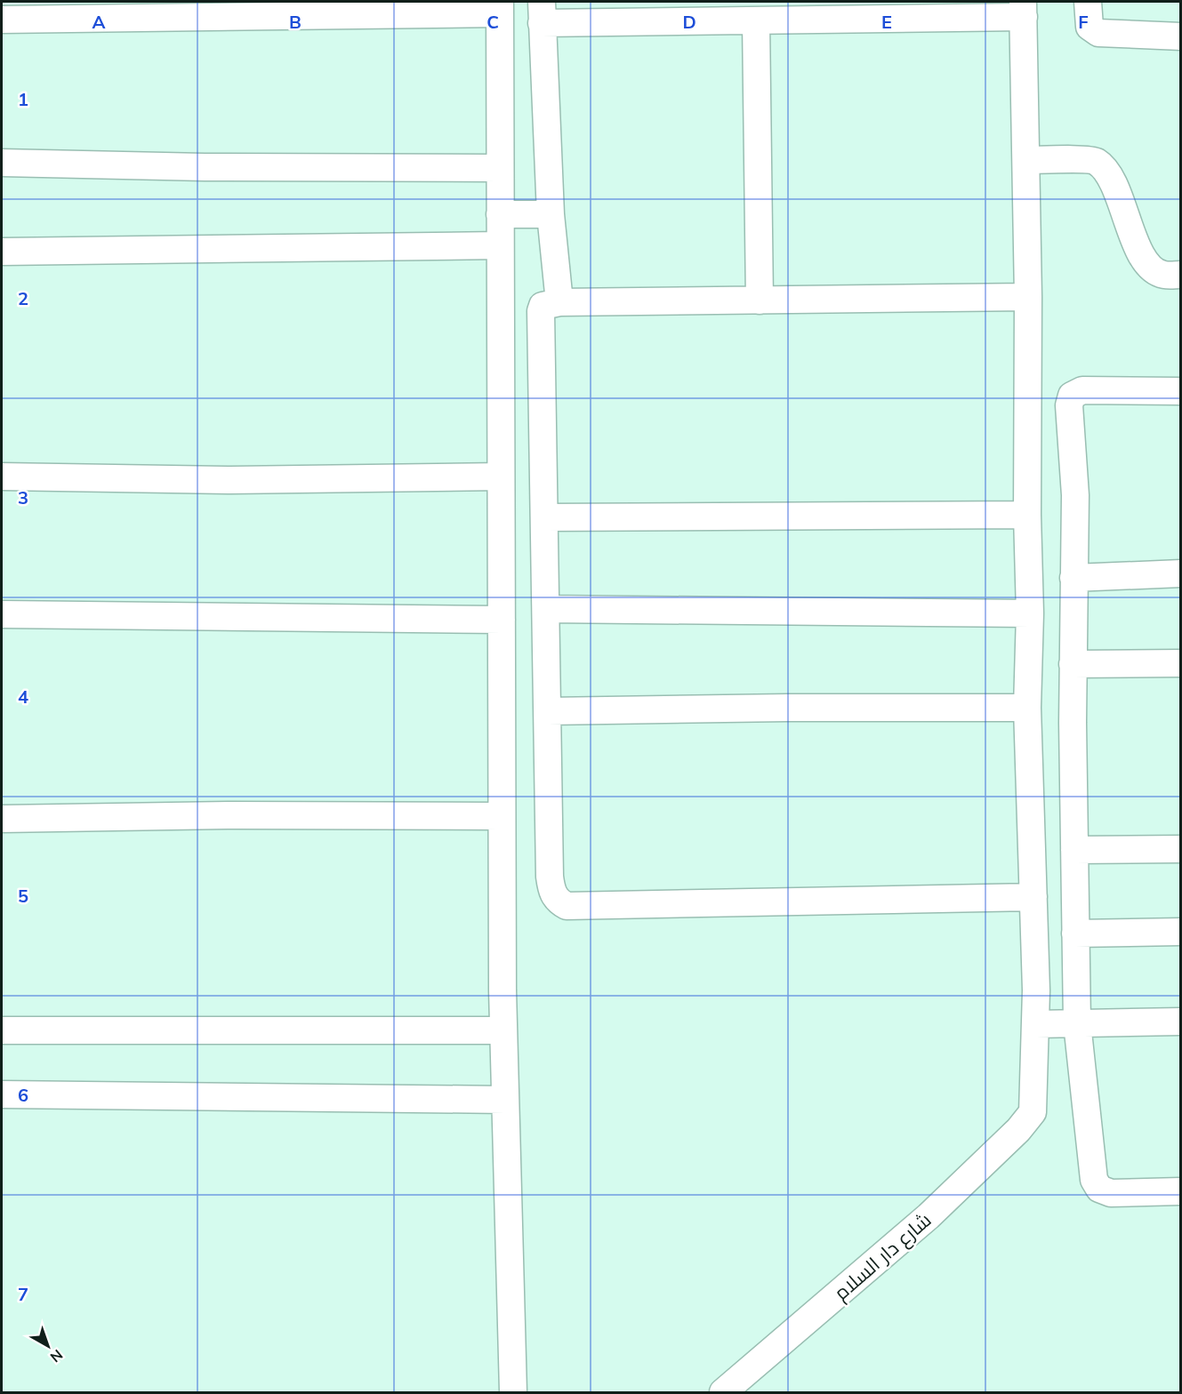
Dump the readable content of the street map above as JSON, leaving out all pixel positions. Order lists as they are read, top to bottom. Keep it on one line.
{"streets":{"street":["شارع دار السلام"]},"north":"bottom right","grid":{"columns":["A","B","C","D","E","F"],"rows":["1","2","3","4","5","6","7"]}}
